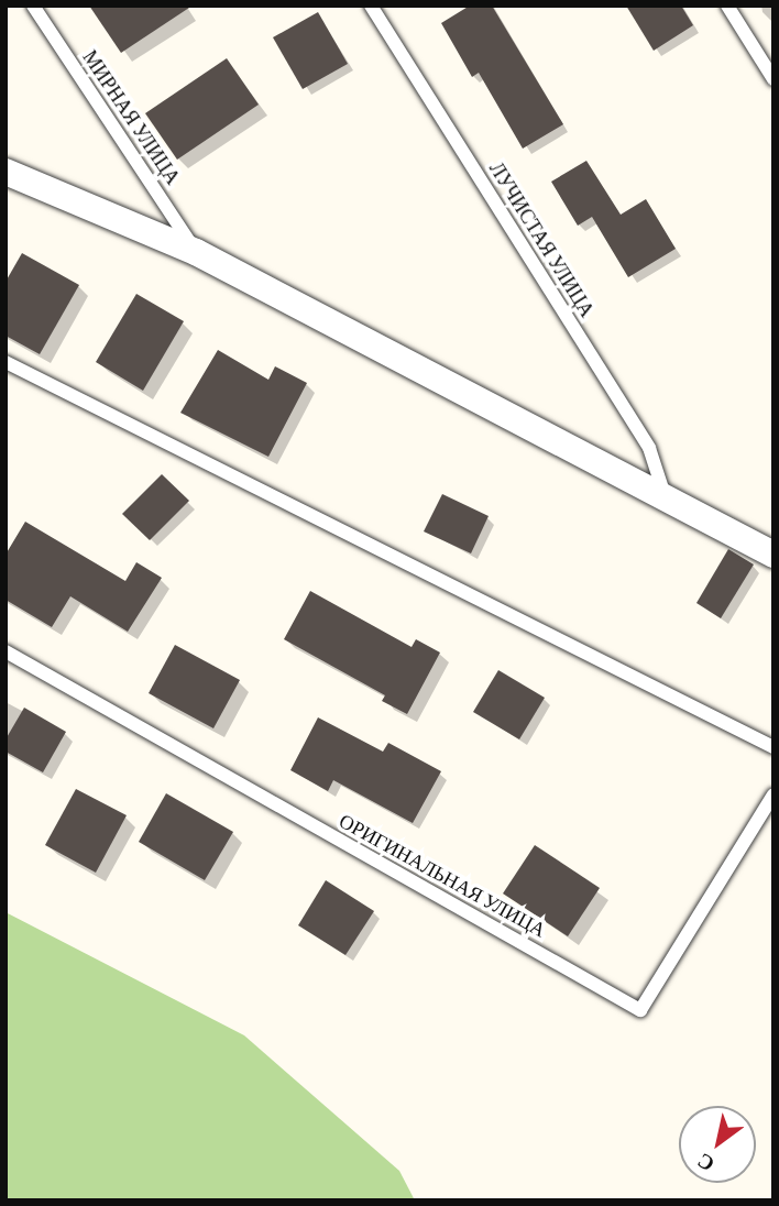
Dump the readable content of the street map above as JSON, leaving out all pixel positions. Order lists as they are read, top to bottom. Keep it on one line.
{"streets":{"lane":["МИРНАЯ УЛИЦА","ЛУЧИСТАЯ УЛИЦА","ОРИГИНАЛЬНАЯ УЛИЦА"]},"north":"bottom left"}
